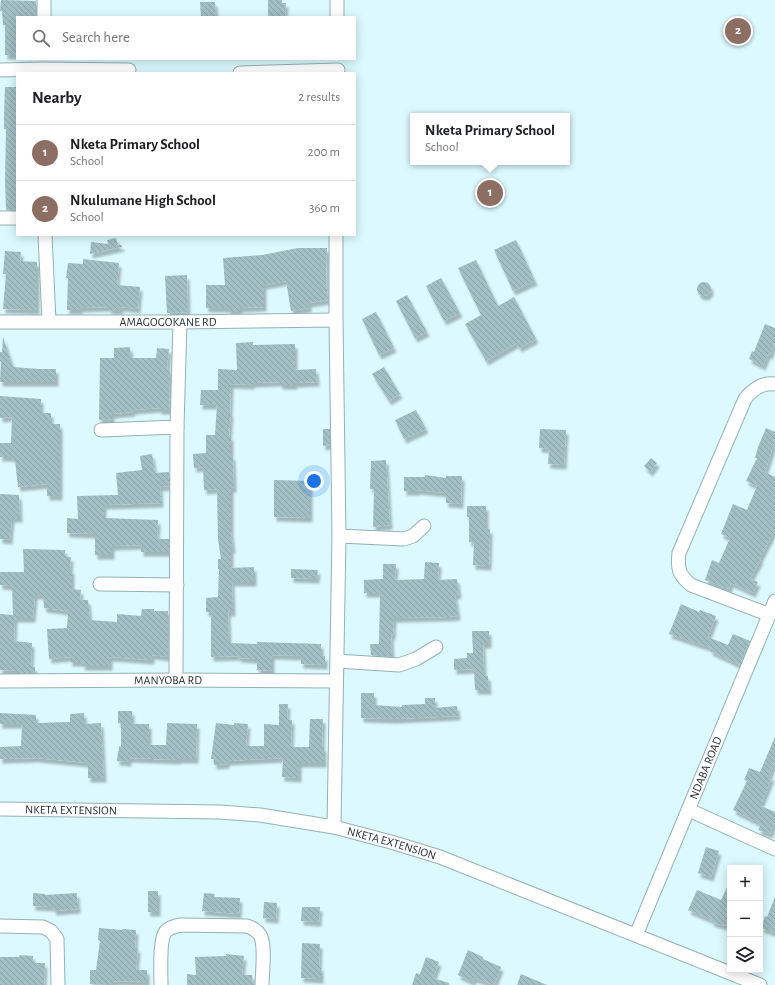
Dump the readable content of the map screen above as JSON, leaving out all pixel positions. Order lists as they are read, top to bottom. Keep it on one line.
{"streets":{"street":["AMAGOGOKANE RD","MANYOBA RD","NDABA ROAD","NKETA EXTENSION"]},"crossings":[["NDABA ROAD","NKETA EXTENSION"]],"page":{"pins":["2","1"],"search":"Search here","heading":["Nearby","2 results"],"popup":["Nketa Primary School","School"],"list":[{"mark":"1","name":"Nketa Primary School","note":"School","value":"200 m"},{"mark":"2","name":"Nkulumane High School","note":"School","value":"360 m"}],"map_buttons":["+","−"]}}
